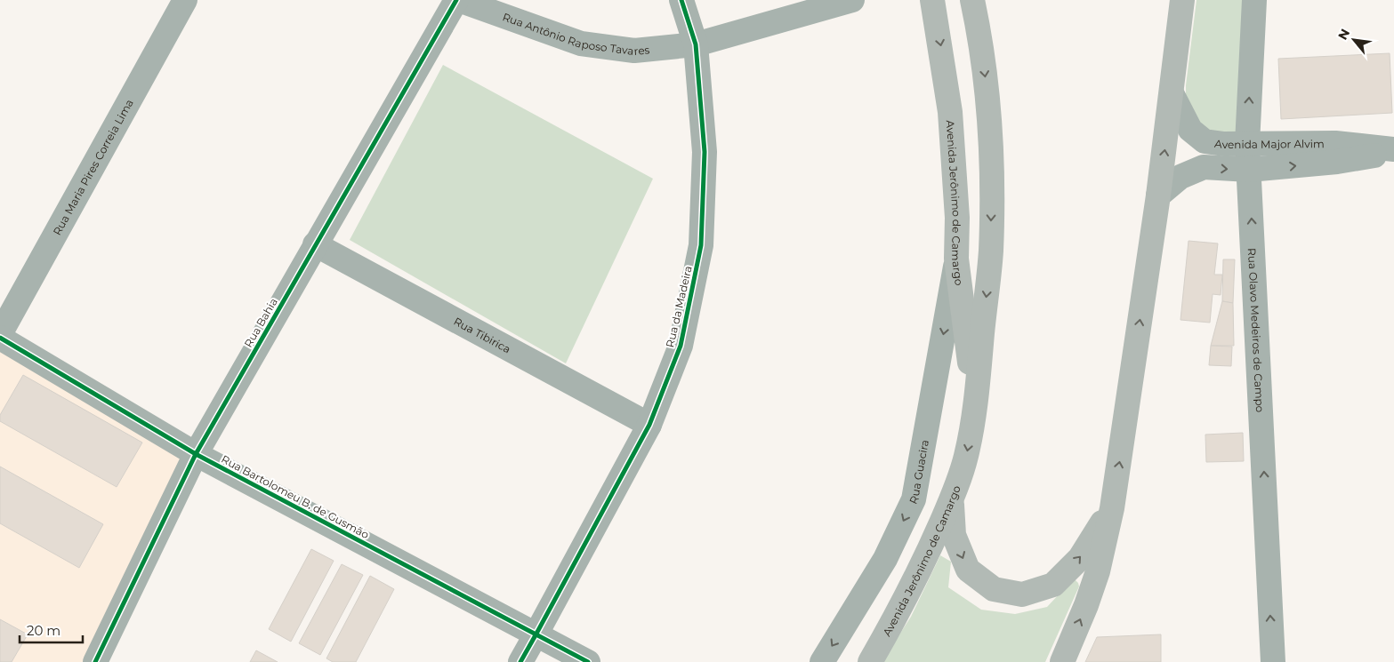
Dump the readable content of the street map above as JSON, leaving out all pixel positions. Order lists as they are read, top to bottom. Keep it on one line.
{"streets":{"main road":["Avenida Jerônimo de Camargo"],"street":["Rua Antônio Raposo Tavares","Avenida Major Alvim","Rua Maria Pires Correia Lima","Rua da Madeira","Rua Bahia","Rua Olavo Medeiros de Campo","Rua Tibirica","Rua Guacira","Rua Bartolomeu B. de Gusmão"]},"crossings":[["Rua Antônio Raposo Tavares","Rua da Madeira"],["Rua Antônio Raposo Tavares","Rua Bahia"],["Avenida Major Alvim","Rua Olavo Medeiros de Campo"],["Avenida Jerônimo de Camargo","Rua Guacira"],["Rua da Madeira","Rua Tibirica"],["Rua da Madeira","Rua Bartolomeu B. de Gusmão"],["Rua Bahia","Rua Tibirica"],["Rua Bahia","Rua Bartolomeu B. de Gusmão"]],"one_way":["Rua Olavo Medeiros de Campo","Rua Guacira"],"scale_bar":"20 m","north":"top left"}
